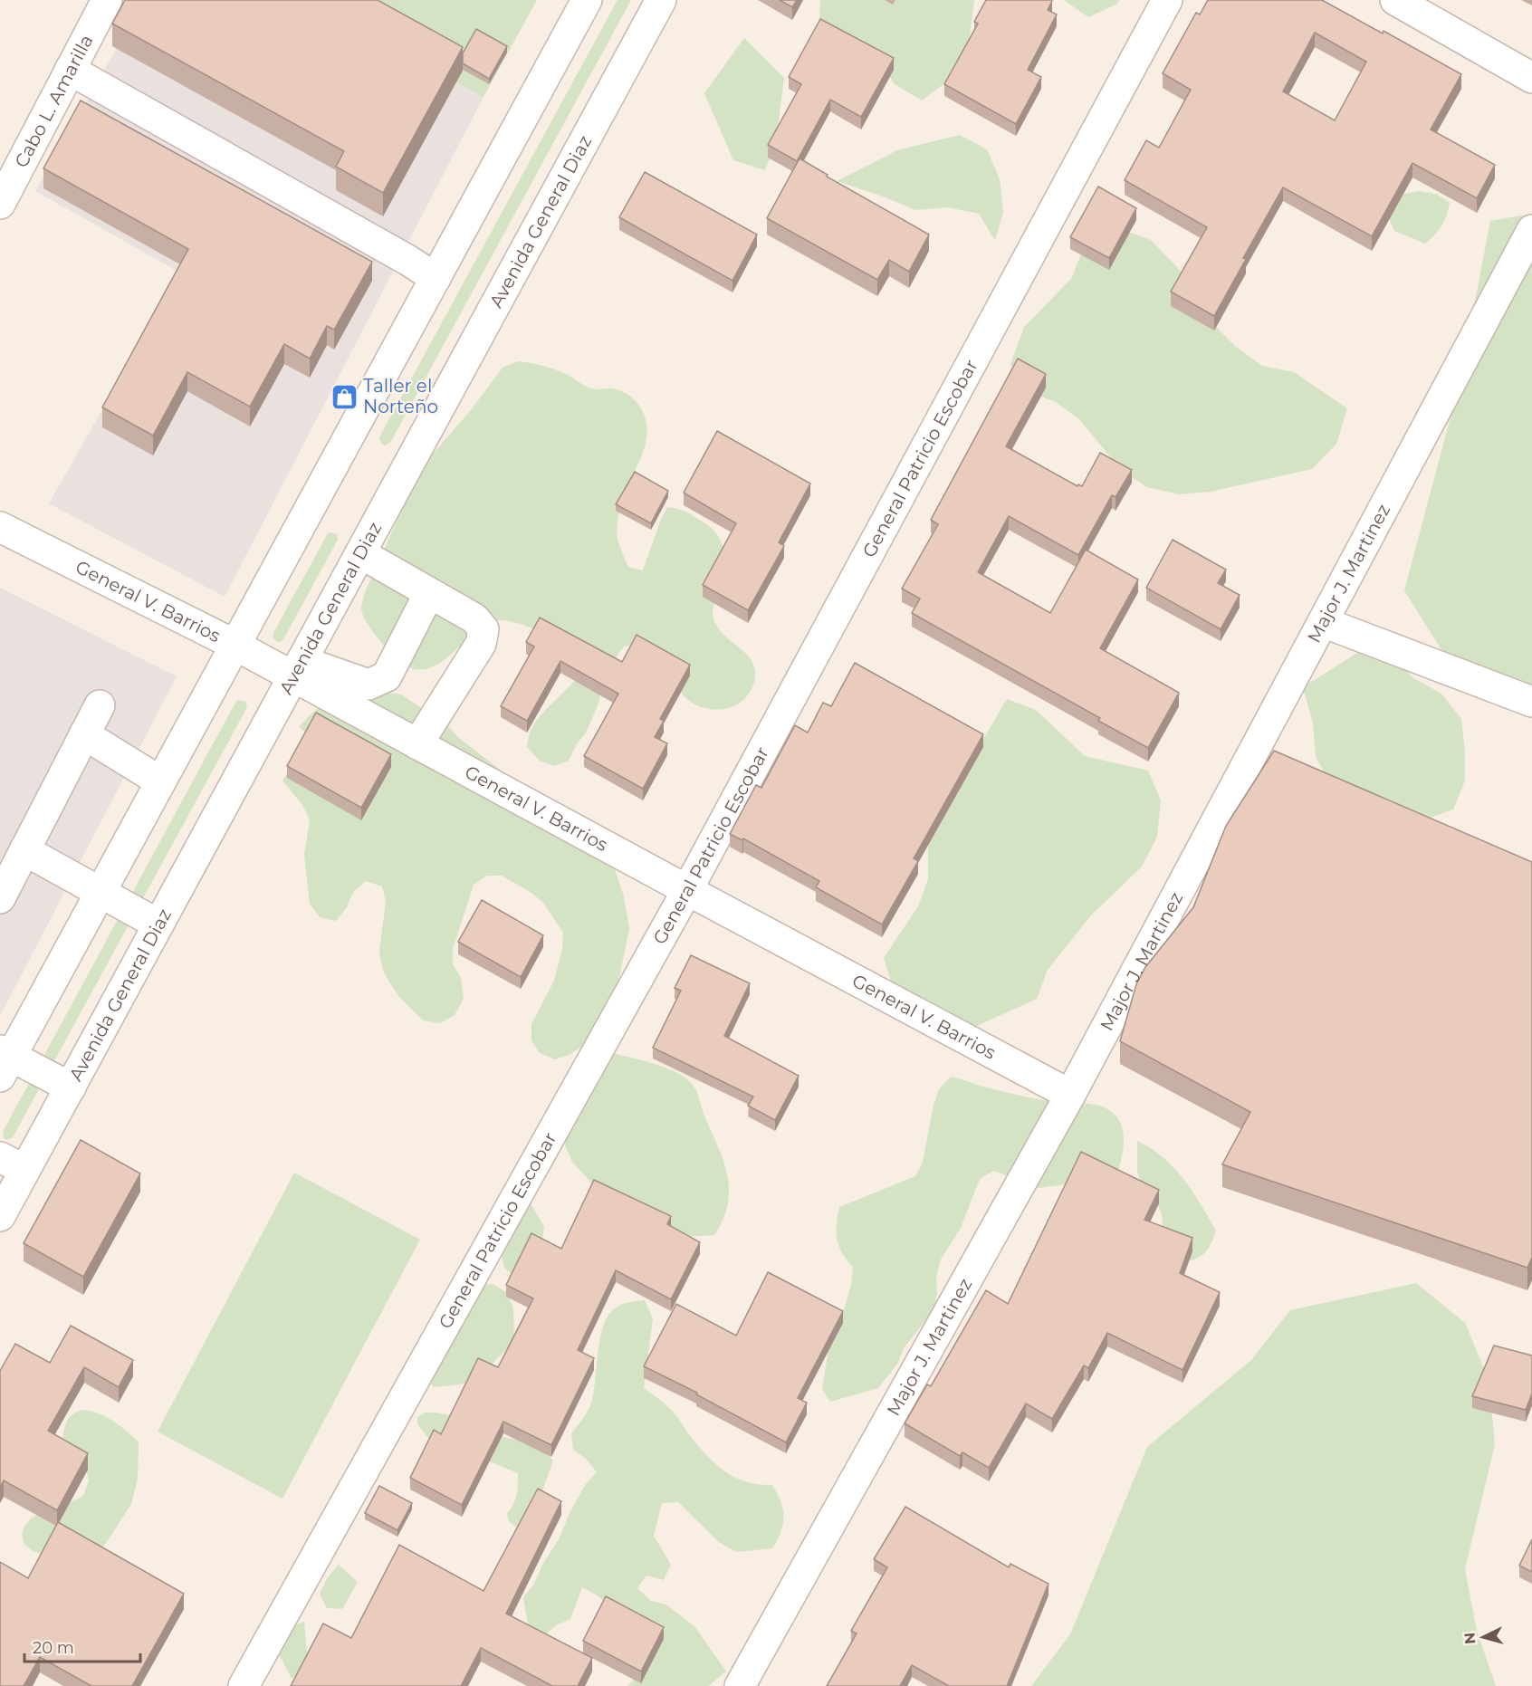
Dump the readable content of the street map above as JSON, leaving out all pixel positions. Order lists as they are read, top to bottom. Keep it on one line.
{"streets":{"street":["Cabo L. Amarilla","Avenida General Diaz","General Patricio Escobar","Major J. Martinez","General V. Barrios"]},"crossings":[["Avenida General Diaz","General V. Barrios"],["General Patricio Escobar","General V. Barrios"],["Major J. Martinez","General V. Barrios"]],"places":{"shop":["Taller el Norteño"]},"scale_bar":"20 m","north":"left"}
